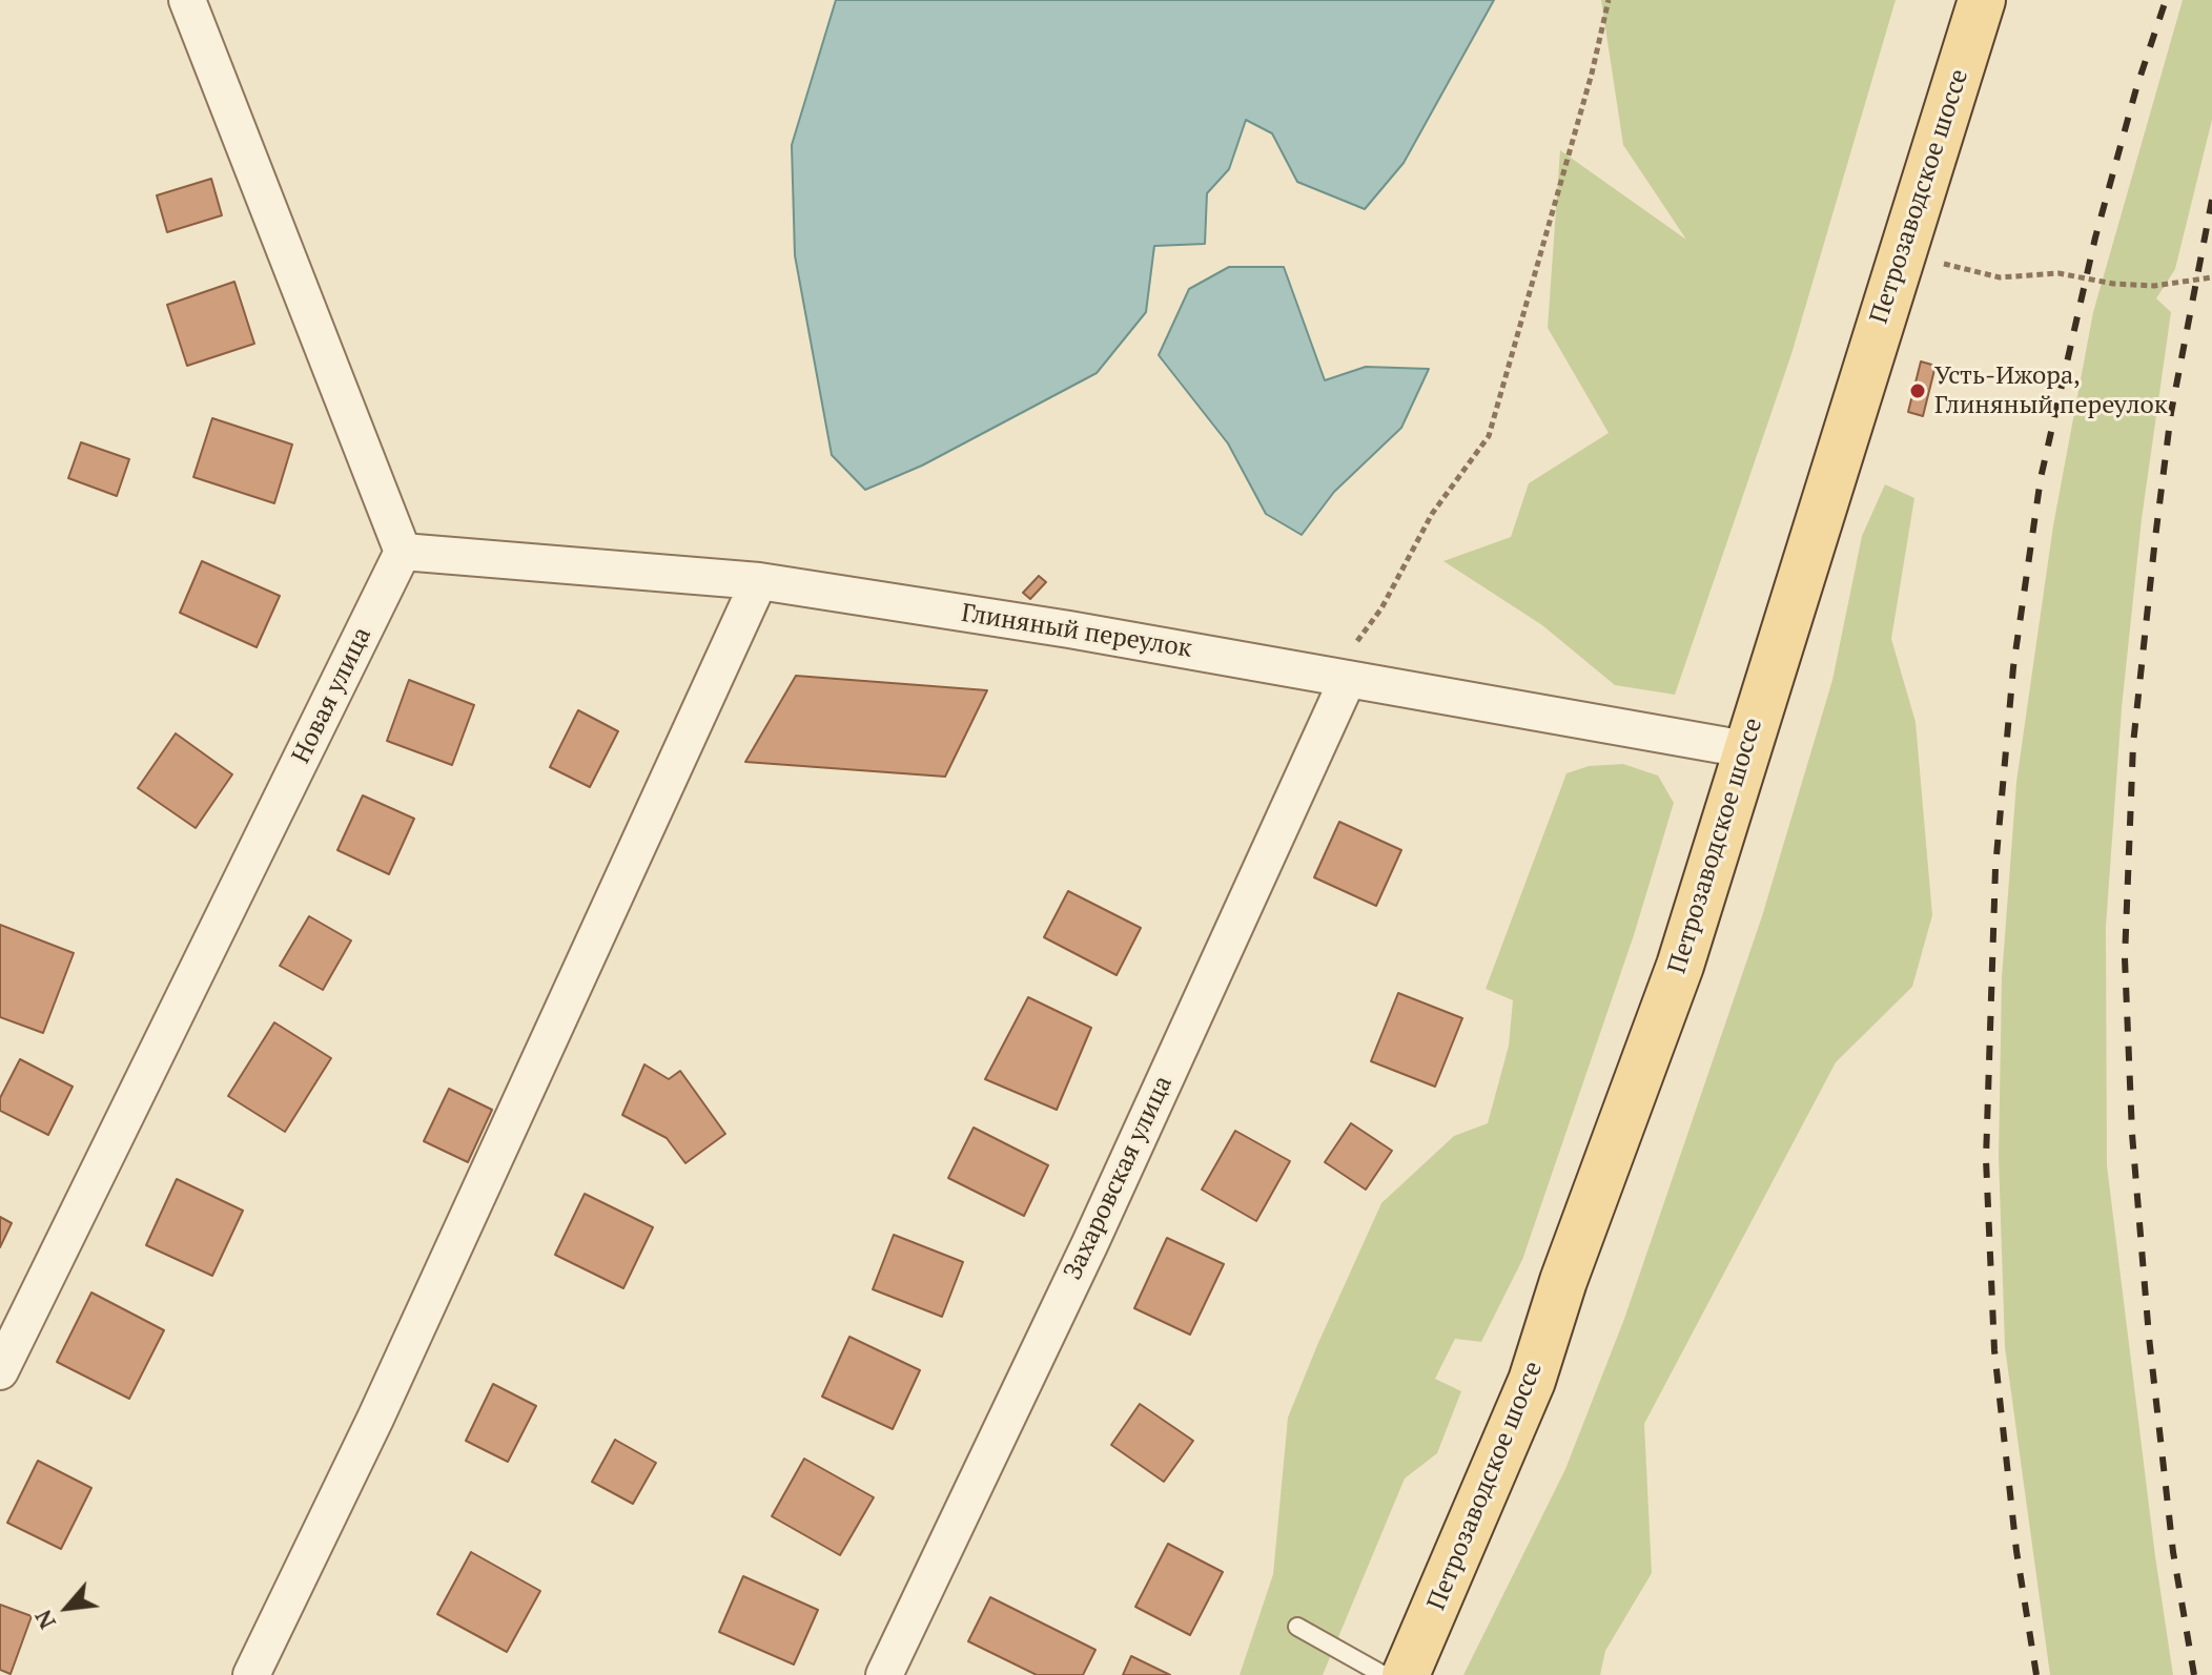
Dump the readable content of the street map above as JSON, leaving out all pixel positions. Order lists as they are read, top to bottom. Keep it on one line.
{"streets":{"main road":["Петрозаводское шоссе"],"street":["Глиняный переулок","Новая улица","Захаровская улица"]},"crossings":[["Петрозаводское шоссе","Глиняный переулок"],["Глиняный переулок","Новая улица"],["Глиняный переулок","Захаровская улица"]],"places":["Усть-Ижора, Глиняный переулок"],"north":"bottom left"}
